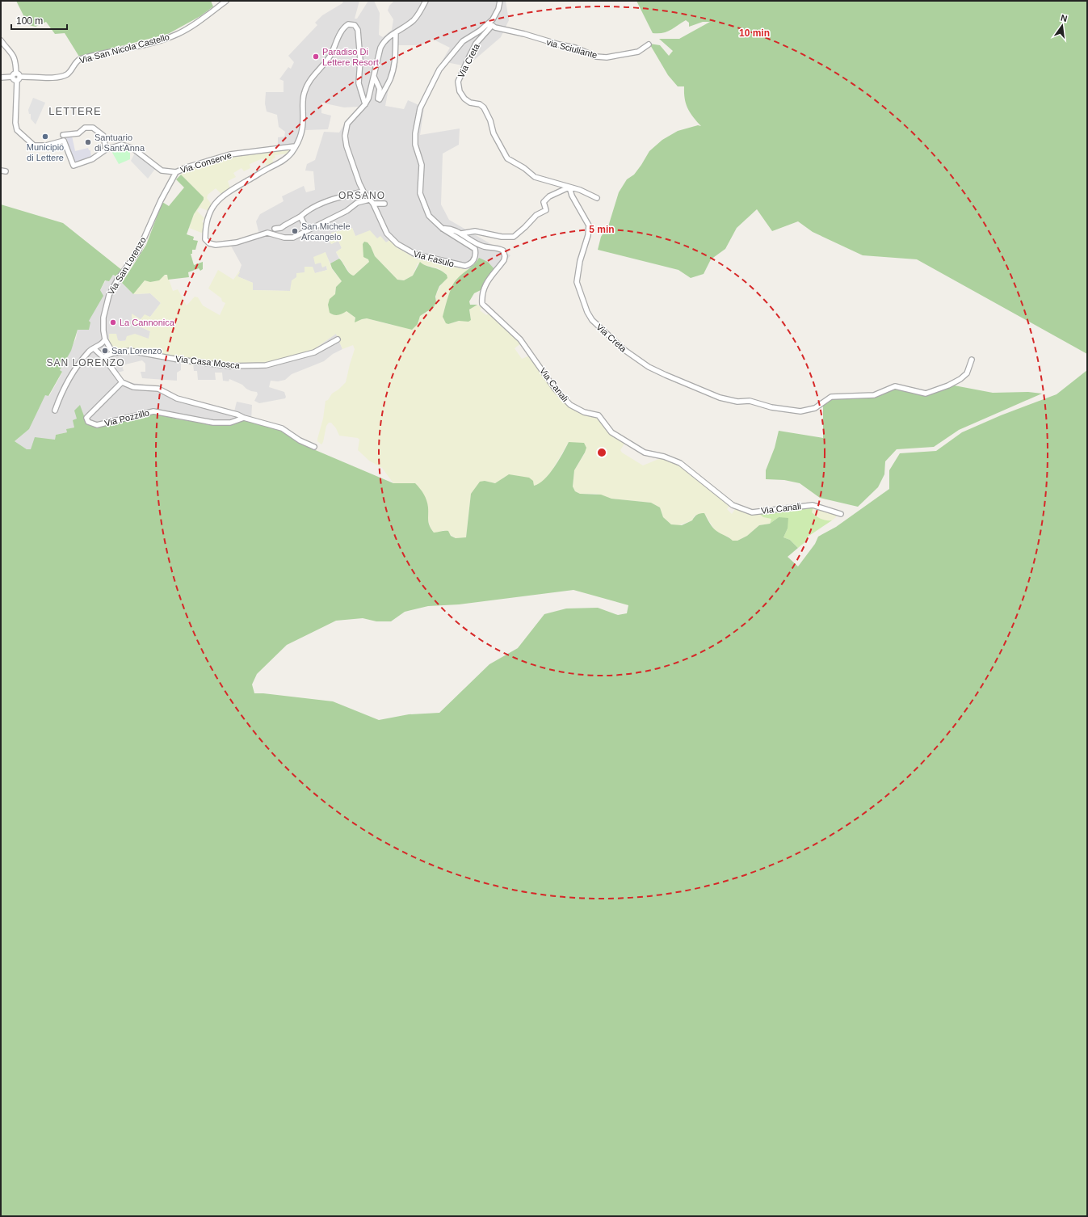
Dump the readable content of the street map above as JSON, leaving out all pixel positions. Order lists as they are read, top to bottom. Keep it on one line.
{"streets":{"street":["Via San Nicola Castello","via Sciuliante","Via Creta","Via Conserve","Via Fasulo","Via San Lorenzo","Via Casa Mosca","Via Canali","Via Pozzillo"]},"crossings":[["via Sciuliante","Via Creta"],["Via Conserve","Via San Lorenzo"],["Via Fasulo","Via Canali"],["Via San Lorenzo","Via Casa Mosca"]],"districts":["LETTERE","ORSANO","SAN LORENZO"],"places":["Paradiso Di Lettere Resort","Municipio di Lettere","Santuario di Sant'Anna","San Michele Arcangelo","La Cannonica","San Lorenzo"],"scale_bar":"100 m","north":"top","rings":["10 min","5 min"]}
